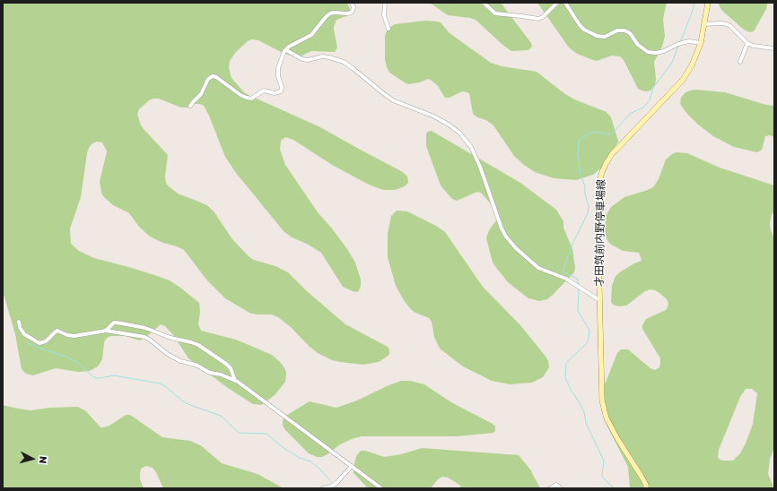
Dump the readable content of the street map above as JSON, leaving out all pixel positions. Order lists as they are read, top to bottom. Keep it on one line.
{"streets":{"main road":["才田筑前内野停車場線"]},"north":"right"}
